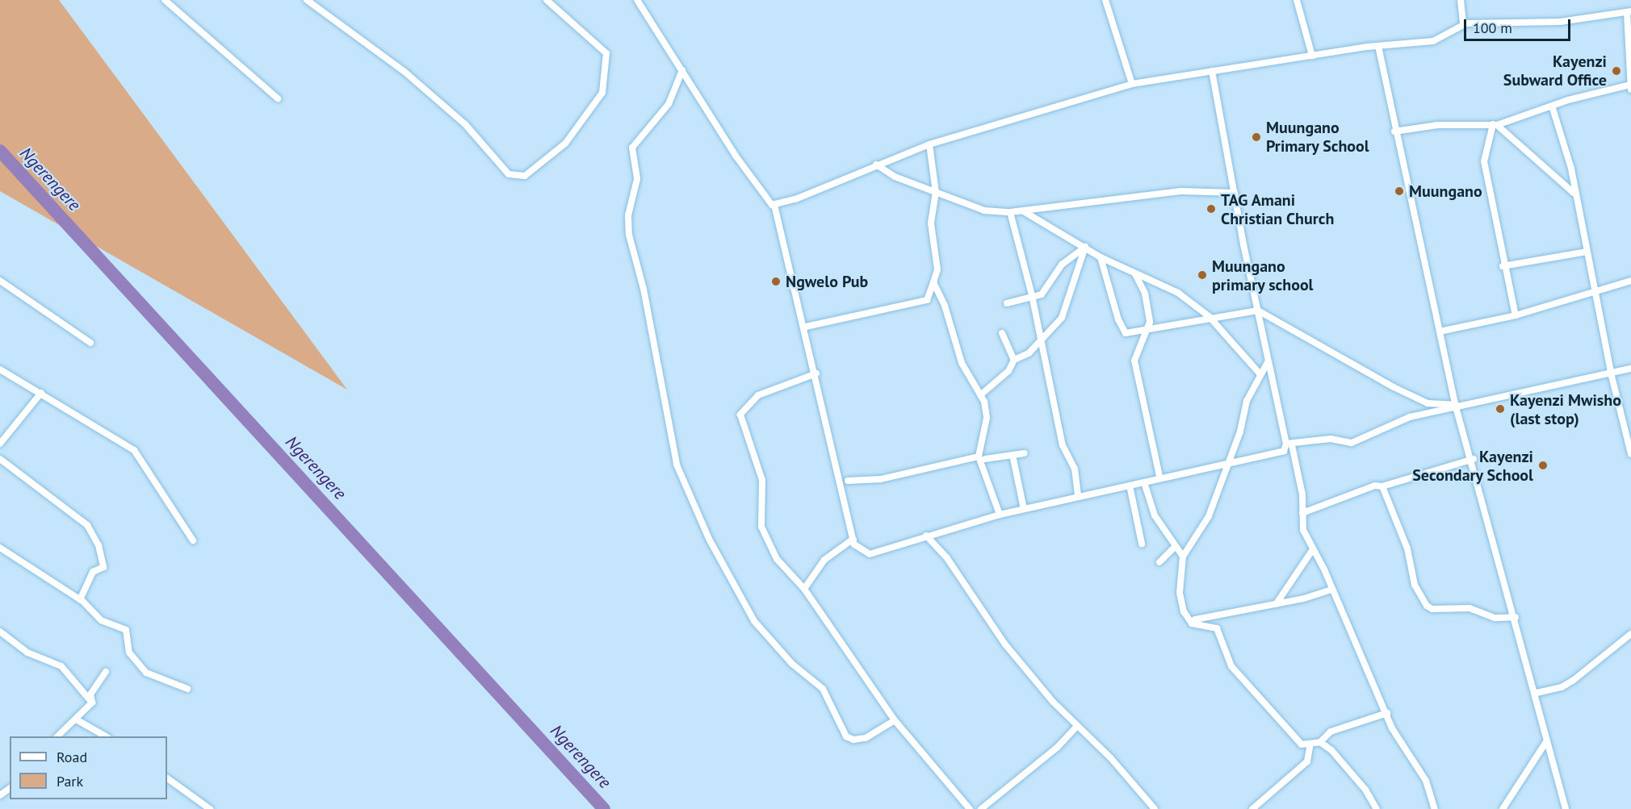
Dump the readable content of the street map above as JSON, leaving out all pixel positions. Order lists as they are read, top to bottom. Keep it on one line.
{"water":["Ngerengere"],"places":["Kayenzi Subward Office","Muungano Primary School","Muungano","TAG Amani Christian Church","Muungano primary school","Ngwelo Pub","Kayenzi Mwisho (last stop)","Kayenzi Secondary School"],"legend":["Road","Park"],"scale_bar":"100 m"}
